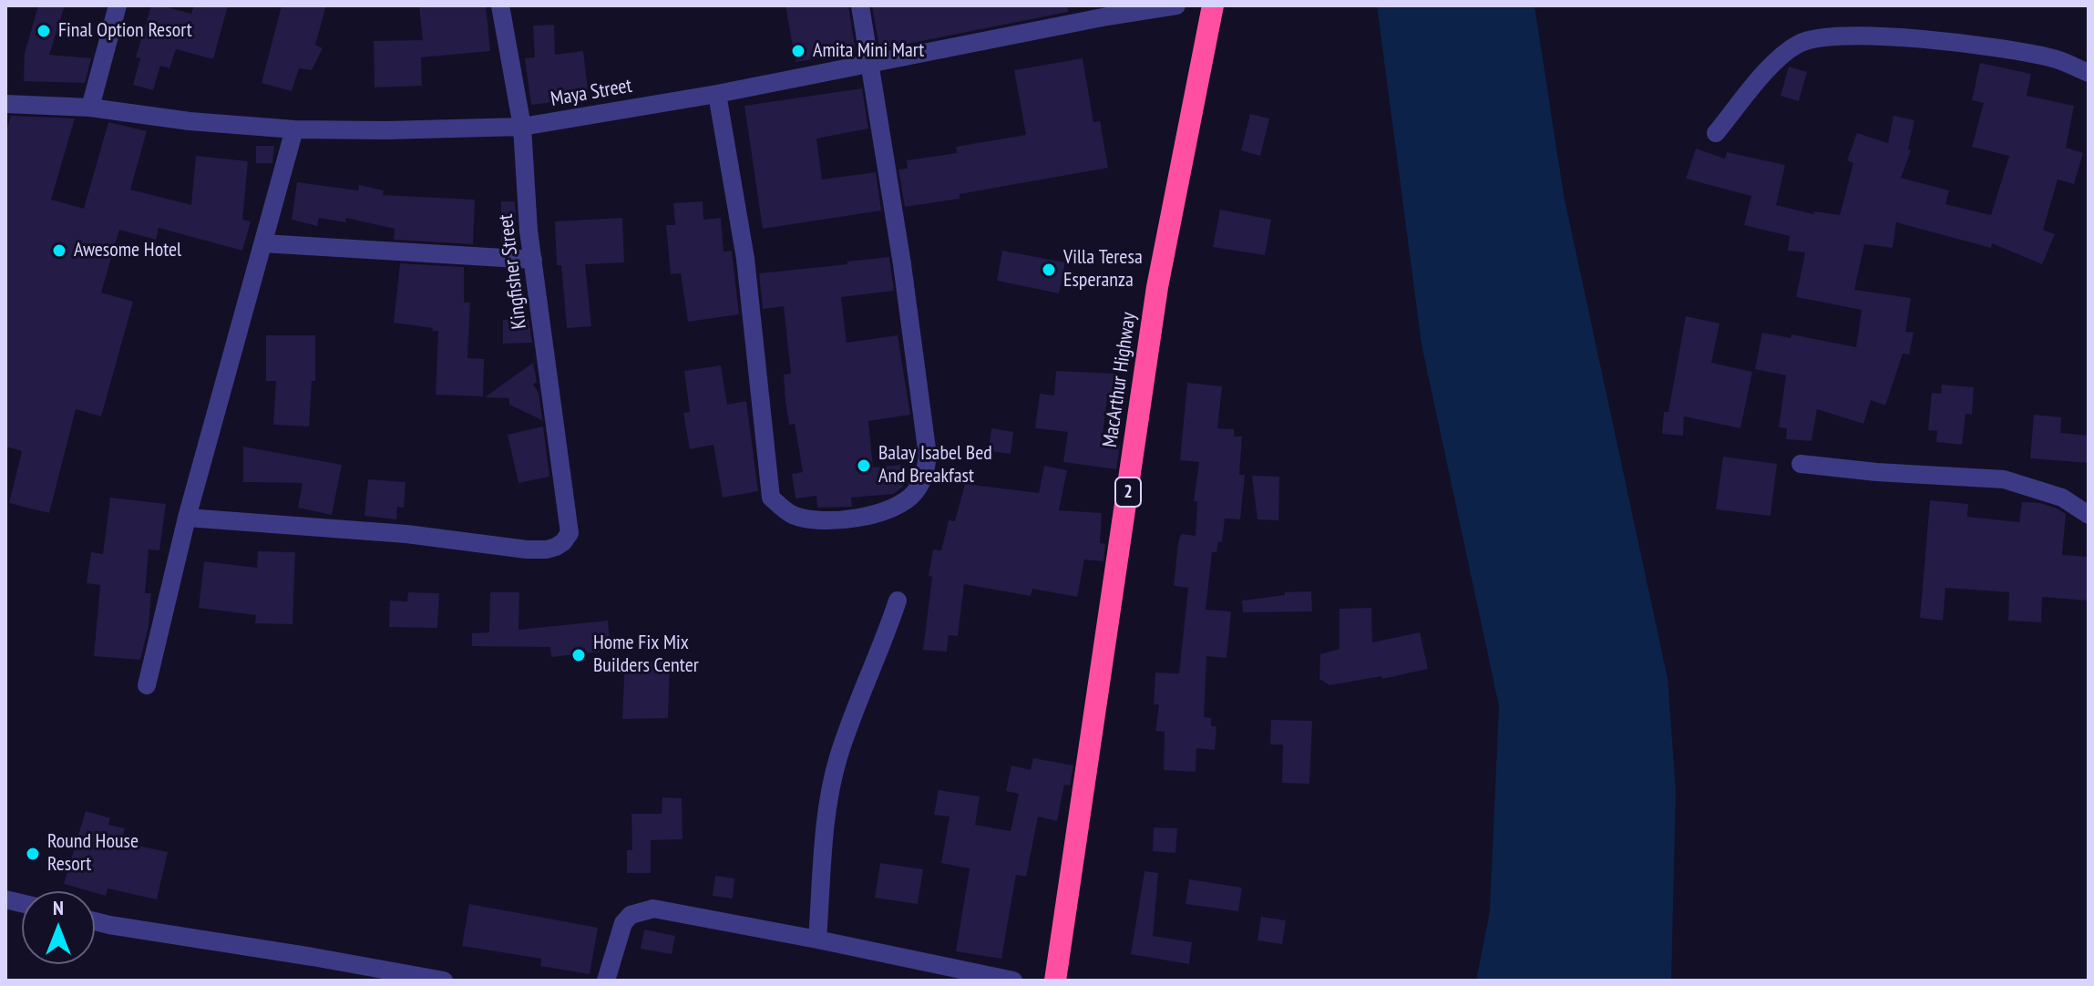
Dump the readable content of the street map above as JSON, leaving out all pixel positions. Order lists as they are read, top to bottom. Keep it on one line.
{"streets":{"highway":["MacArthur Highway","2"],"street":["Maya Street","Kingfisher Street"]},"crossings":[["Maya Street","Kingfisher Street"]],"places":["Final Option Resort","Amita Mini Mart","Awesome Hotel","Villa Teresa Esperanza","Balay Isabel Bed And Breakfast","Home Fix Mix Builders Center","Round House Resort"],"north":"top"}
